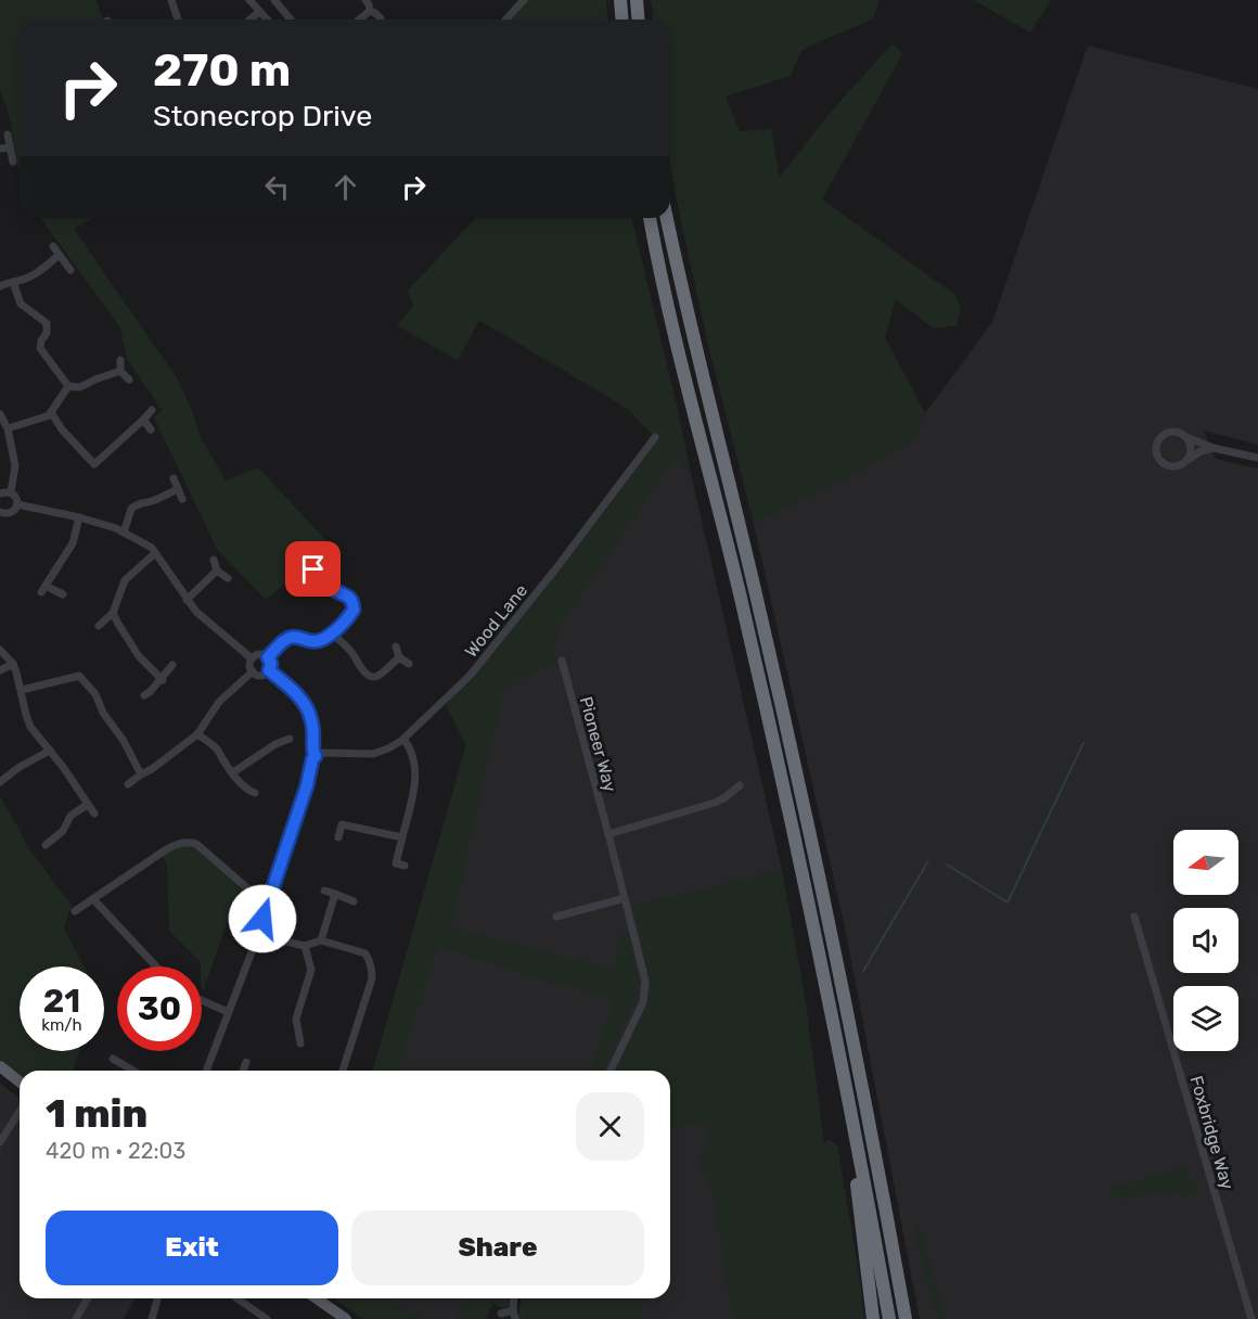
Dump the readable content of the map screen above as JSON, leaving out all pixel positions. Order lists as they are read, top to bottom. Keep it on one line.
{"streets":{"street":["Wood Lane","Pioneer Way","Foxbridge Way"]},"north":"left","page":{"turn":["270 m","Stonecrop Drive"],"speed":"21 km/h","limit":"30","heading":["1 min","420 m · 22:03"],"buttons":["Exit","Share"]}}
